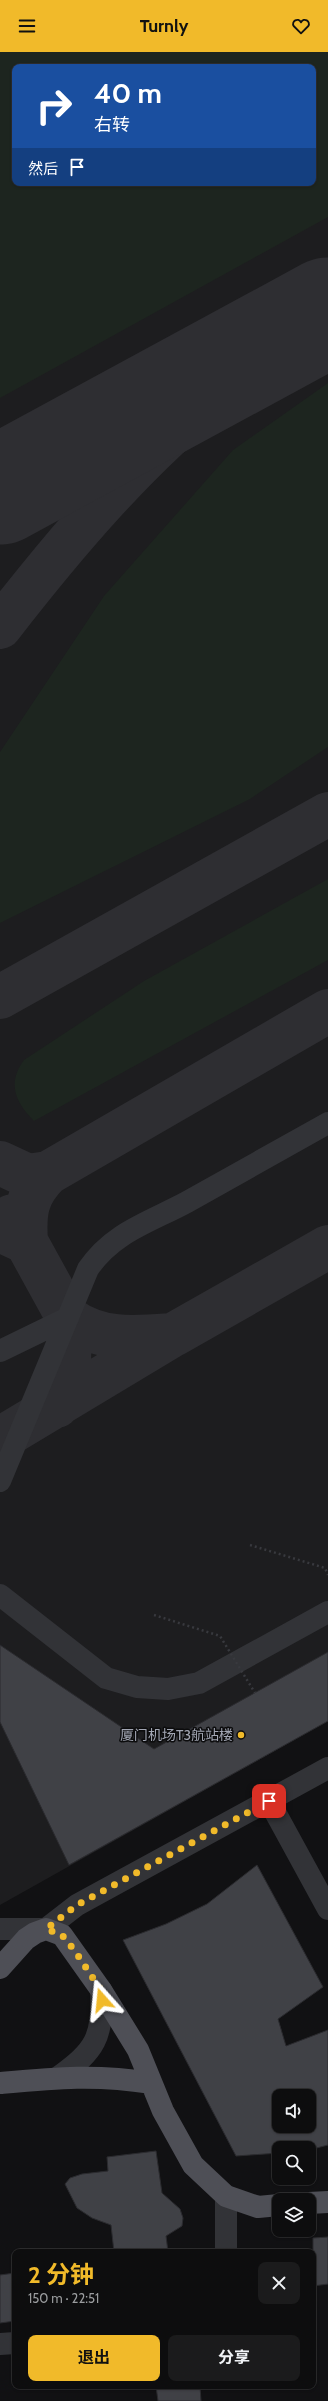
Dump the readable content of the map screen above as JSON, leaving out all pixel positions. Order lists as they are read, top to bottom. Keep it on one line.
{"places":["厦门机场T3航站楼"],"page":{"header":"Turnly","turn":["40 m","右转"],"then":"然后","heading":["2 分钟","150 m · 22:51"],"buttons":["退出","分享"]}}
